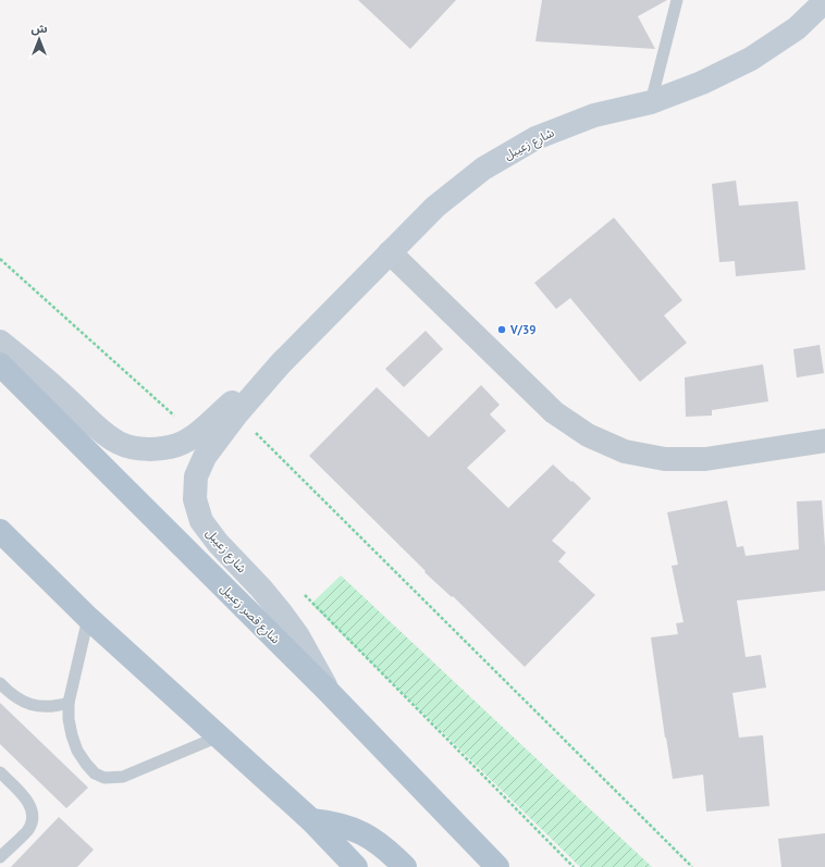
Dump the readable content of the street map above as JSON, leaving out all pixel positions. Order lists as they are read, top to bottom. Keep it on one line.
{"streets":{"main road":["شارع زعيبل","شارع قصر زعبيل"]},"crossings":[["شارع زعيبل","شارع قصر زعبيل"]],"places":["V/39"],"north":"top"}
